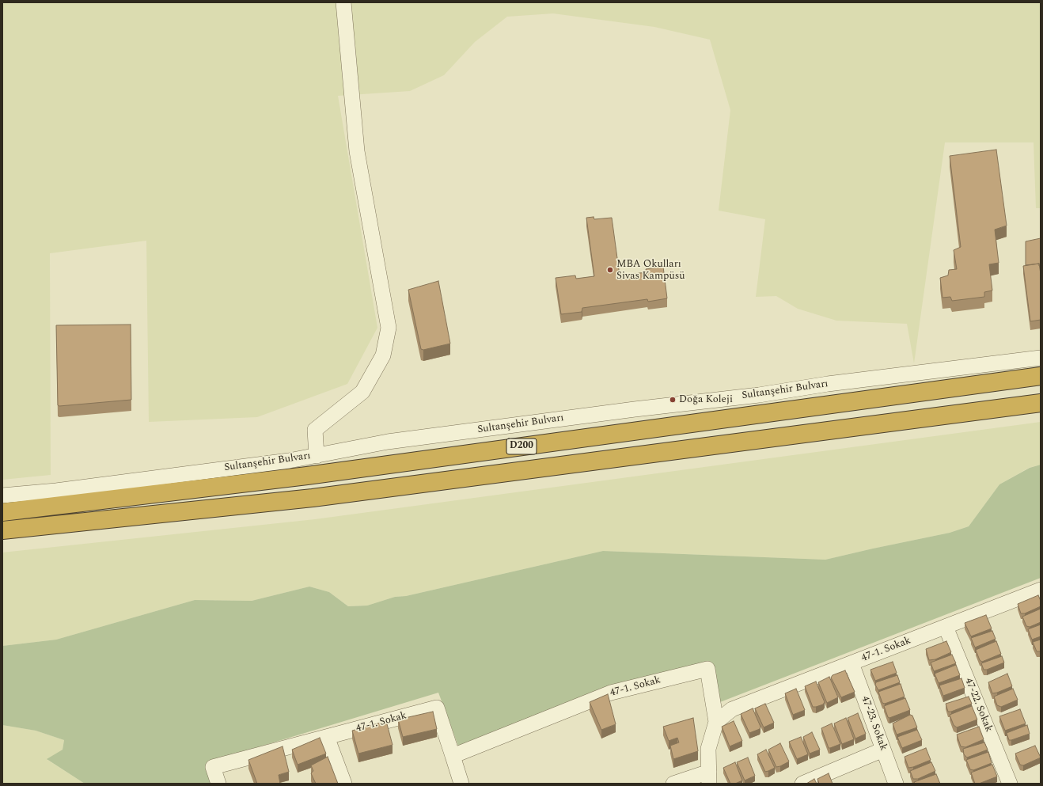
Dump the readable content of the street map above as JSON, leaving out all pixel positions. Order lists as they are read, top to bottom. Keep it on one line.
{"streets":{"highway":["Sultanşehir Bulvarı","D200"],"street":["47-1. Sokak","47-22. Sokak","47-23. Sokak"]},"crossings":[["47-1. Sokak","47-22. Sokak"],["47-1. Sokak","47-23. Sokak"]],"places":["MBA Okulları Sivas Kampüsü","Doğa Koleji"]}
